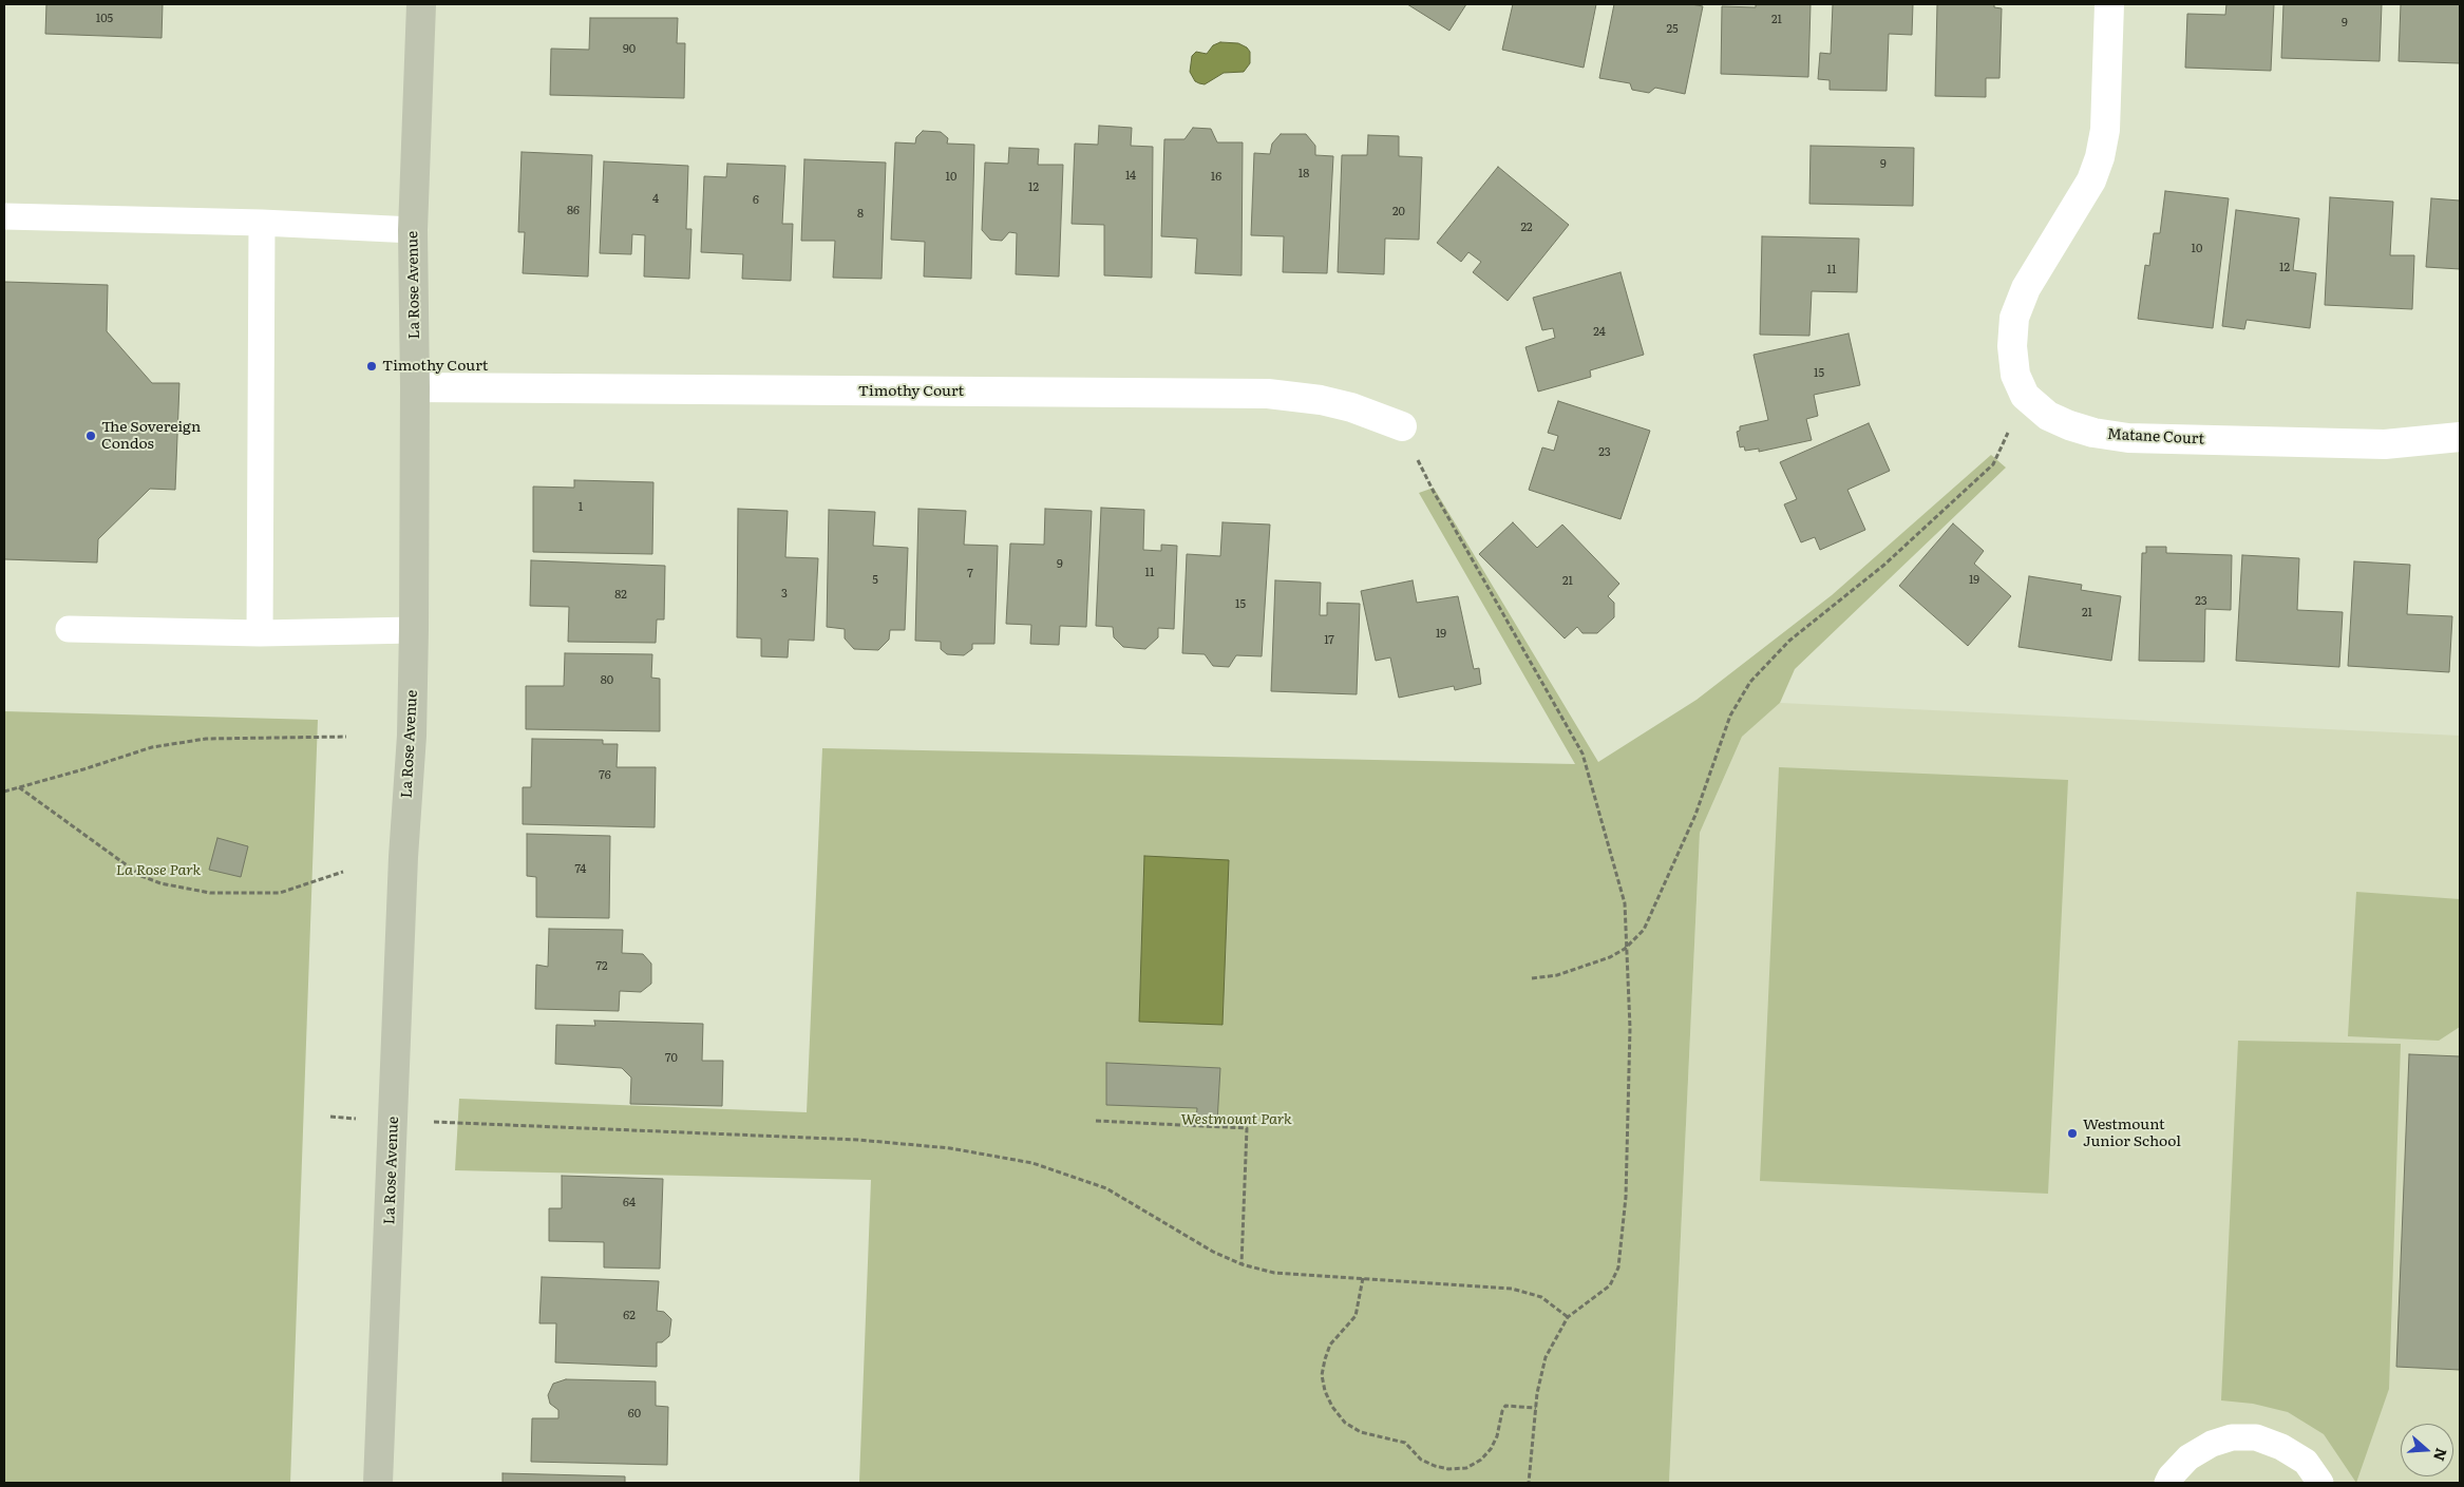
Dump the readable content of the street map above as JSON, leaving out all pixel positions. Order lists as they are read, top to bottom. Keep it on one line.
{"streets":{"street":["La Rose Avenue","Timothy Court","Matane Court"]},"crossings":[["La Rose Avenue","Timothy Court"]],"parks":["La Rose Park","Westmount Park"],"places":["Timothy Court","The Sovereign Condos","Westmount Junior School"],"house_numbers":["105","21","9","25","90","9","18","14","10","16","12","4","6","86","20","8","22","10","12","11","24","15","23","1","9","11","7","5","19","21","3","82","23","15","21","19","17","80","76","74","72","70","64","62","60"],"north":"right"}
